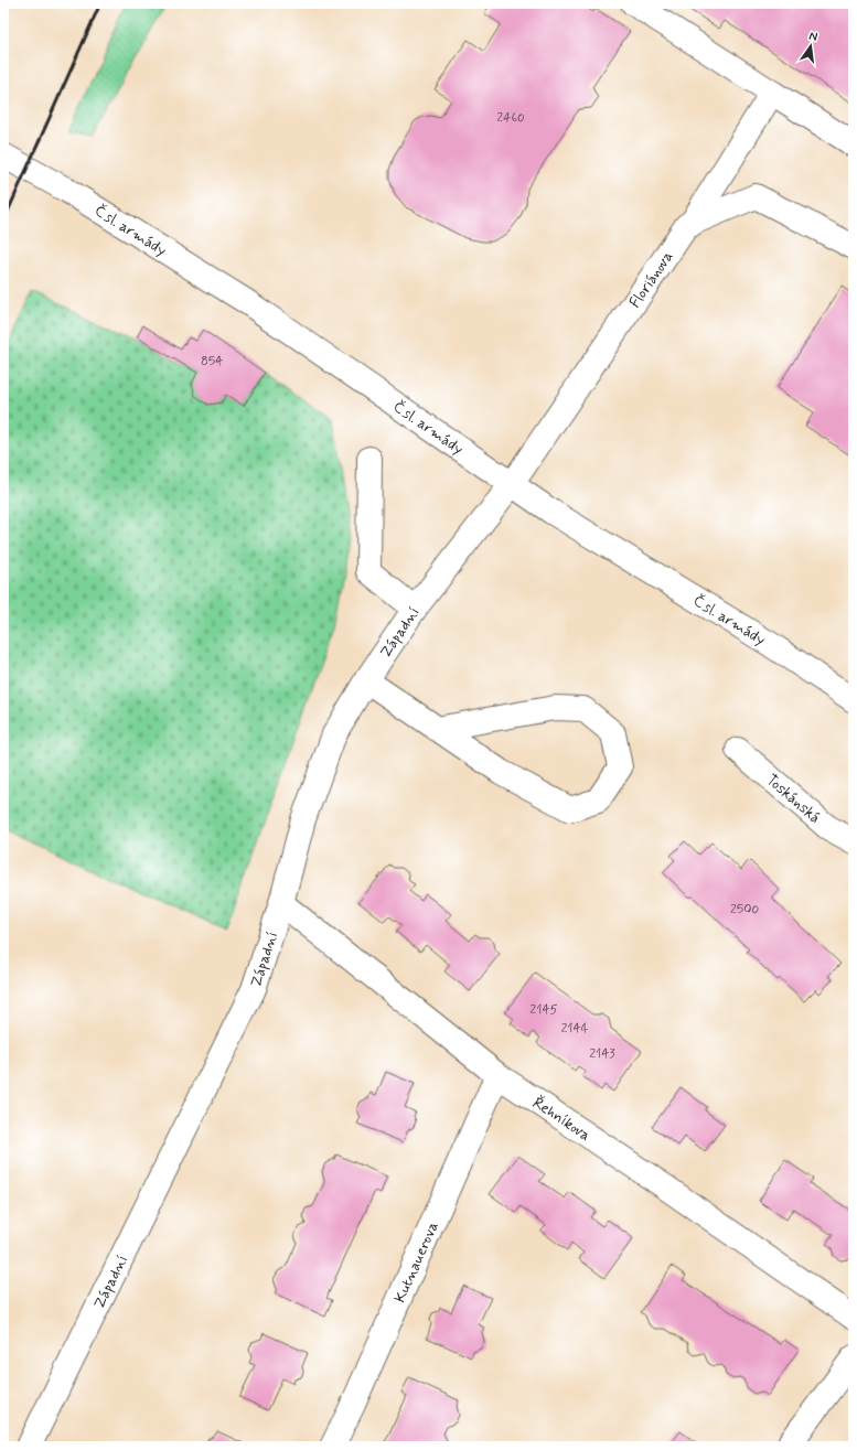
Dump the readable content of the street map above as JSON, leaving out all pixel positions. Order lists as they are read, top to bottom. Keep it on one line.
{"streets":{"street":["Čsl. armády","Floriánova","Západní","Toskánská","Řehníkova","Kutnauerova"]},"crossings":[["Čsl. armády","Floriánova"],["Čsl. armády","Západní"],["Floriánova","Západní"],["Západní","Řehníkova"],["Řehníkova","Kutnauerova"]],"house_numbers":["2460","854","2500","2145","2144","2143"],"north":"top"}
